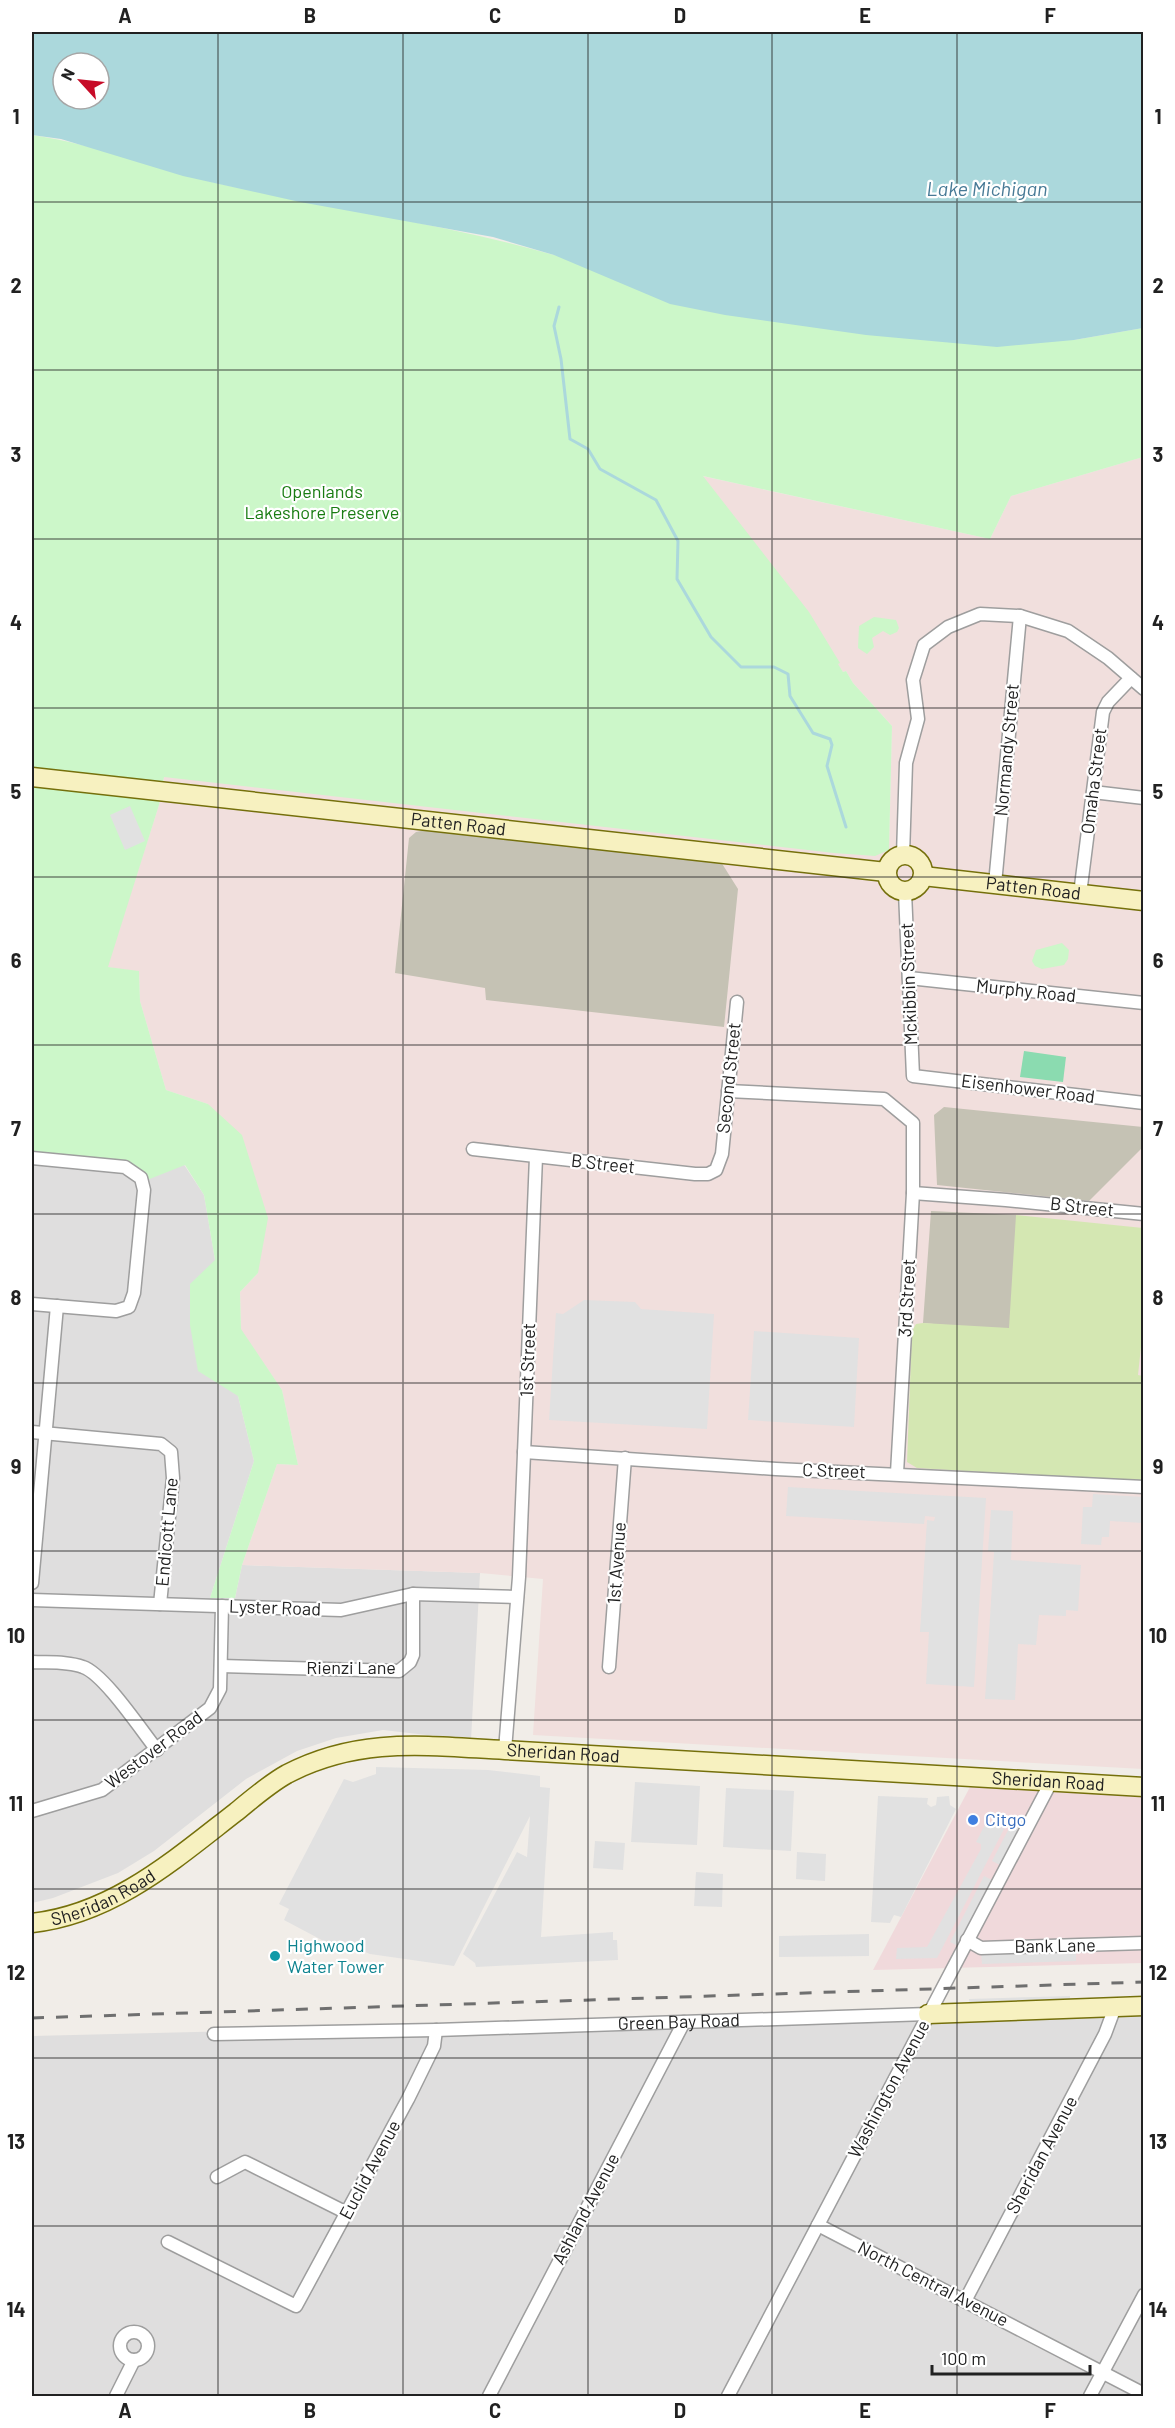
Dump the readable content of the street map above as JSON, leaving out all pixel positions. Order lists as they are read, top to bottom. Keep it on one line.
{"streets":{"street":["Normandy Street","Omaha Street","Patten Road","Mckibbin Street","Murphy Road","Second Street","Eisenhower Road","B Street","3rd Street","1st Street","C Street","Endicott Lane","1st Avenue","Lyster Road","Rienzi Lane","Westover Road","Sheridan Road","Bank Lane","Green Bay Road","Washington Avenue","Sheridan Avenue","Euclid Avenue","Ashland Avenue","North Central Avenue"]},"crossings":[["Normandy Street","Patten Road"],["Omaha Street","Patten Road"],["Patten Road","Mckibbin Street"],["Mckibbin Street","Murphy Road"],["Mckibbin Street","Eisenhower Road"],["Second Street","B Street"],["Second Street","3rd Street"],["B Street","3rd Street"],["B Street","1st Street"],["3rd Street","C Street"],["1st Street","C Street"],["1st Street","Lyster Road"],["1st Street","Sheridan Road"],["C Street","1st Avenue"],["Endicott Lane","Lyster Road"],["Lyster Road","Rienzi Lane"],["Lyster Road","Westover Road"],["Rienzi Lane","Westover Road"],["Sheridan Road","Washington Avenue"],["Bank Lane","Washington Avenue"],["Green Bay Road","Washington Avenue"],["Green Bay Road","Sheridan Avenue"],["Green Bay Road","Euclid Avenue"],["Green Bay Road","Ashland Avenue"],["Washington Avenue","North Central Avenue"],["Sheridan Avenue","North Central Avenue"]],"water":["Lake Michigan"],"parks":["Openlands Lakeshore Preserve"],"places":["Citgo","Highwood Water Tower"],"scale_bar":"100 m","north":"top left","grid":{"columns":["A","B","C","D","E","F"],"rows":["1","2","3","4","5","6","7","8","9","10","11","12","13","14"]}}
